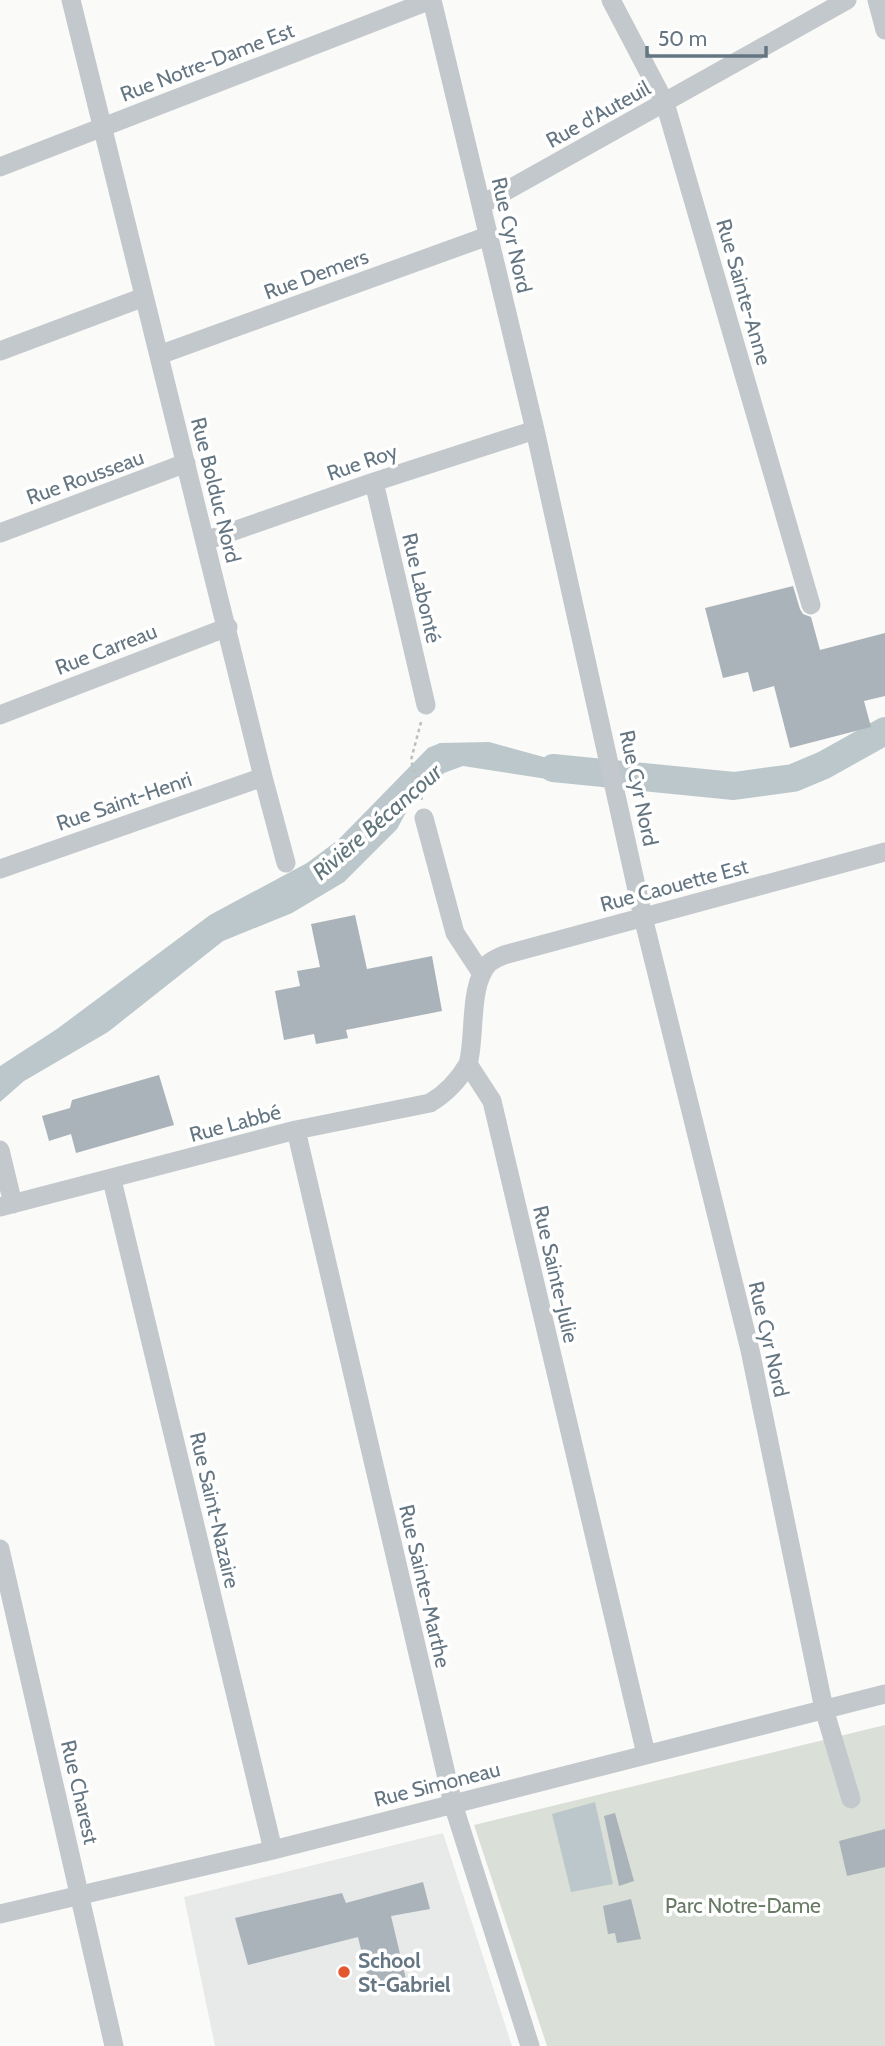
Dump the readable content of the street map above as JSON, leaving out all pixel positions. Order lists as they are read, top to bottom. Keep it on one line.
{"streets":{"street":["Rue Notre-Dame Est","Rue d'Auteuil","Rue Cyr Nord","Rue Demers","Rue Sainte-Anne","Rue Roy","Rue Rousseau","Rue Bolduc Nord","Rue Labonté","Rue Carreau","Rue Saint-Henri","Rue Caouette Est","Rue Labbé","Rue Sainte-Julie","Rue Saint-Nazaire","Rue Sainte-Marthe","Rue Simoneau","Rue Charest"]},"crossings":[["Rue Notre-Dame Est","Rue Cyr Nord"],["Rue Notre-Dame Est","Rue Bolduc Nord"],["Rue d'Auteuil","Rue Cyr Nord"],["Rue d'Auteuil","Rue Sainte-Anne"],["Rue Cyr Nord","Rue Demers"],["Rue Cyr Nord","Rue Roy"],["Rue Cyr Nord","Rue Caouette Est"],["Rue Cyr Nord","Rue Simoneau"],["Rue Demers","Rue Bolduc Nord"],["Rue Roy","Rue Bolduc Nord"],["Rue Roy","Rue Labonté"],["Rue Rousseau","Rue Bolduc Nord"],["Rue Bolduc Nord","Rue Carreau"],["Rue Bolduc Nord","Rue Saint-Henri"],["Rue Labbé","Rue Sainte-Julie"],["Rue Labbé","Rue Saint-Nazaire"],["Rue Labbé","Rue Sainte-Marthe"],["Rue Sainte-Julie","Rue Simoneau"],["Rue Saint-Nazaire","Rue Simoneau"],["Rue Sainte-Marthe","Rue Simoneau"],["Rue Simoneau","Rue Charest"]],"water":["Rivière Bécancour"],"parks":["Parc Notre-Dame"],"places":["School St-Gabriel"],"scale_bar":"50 m"}
